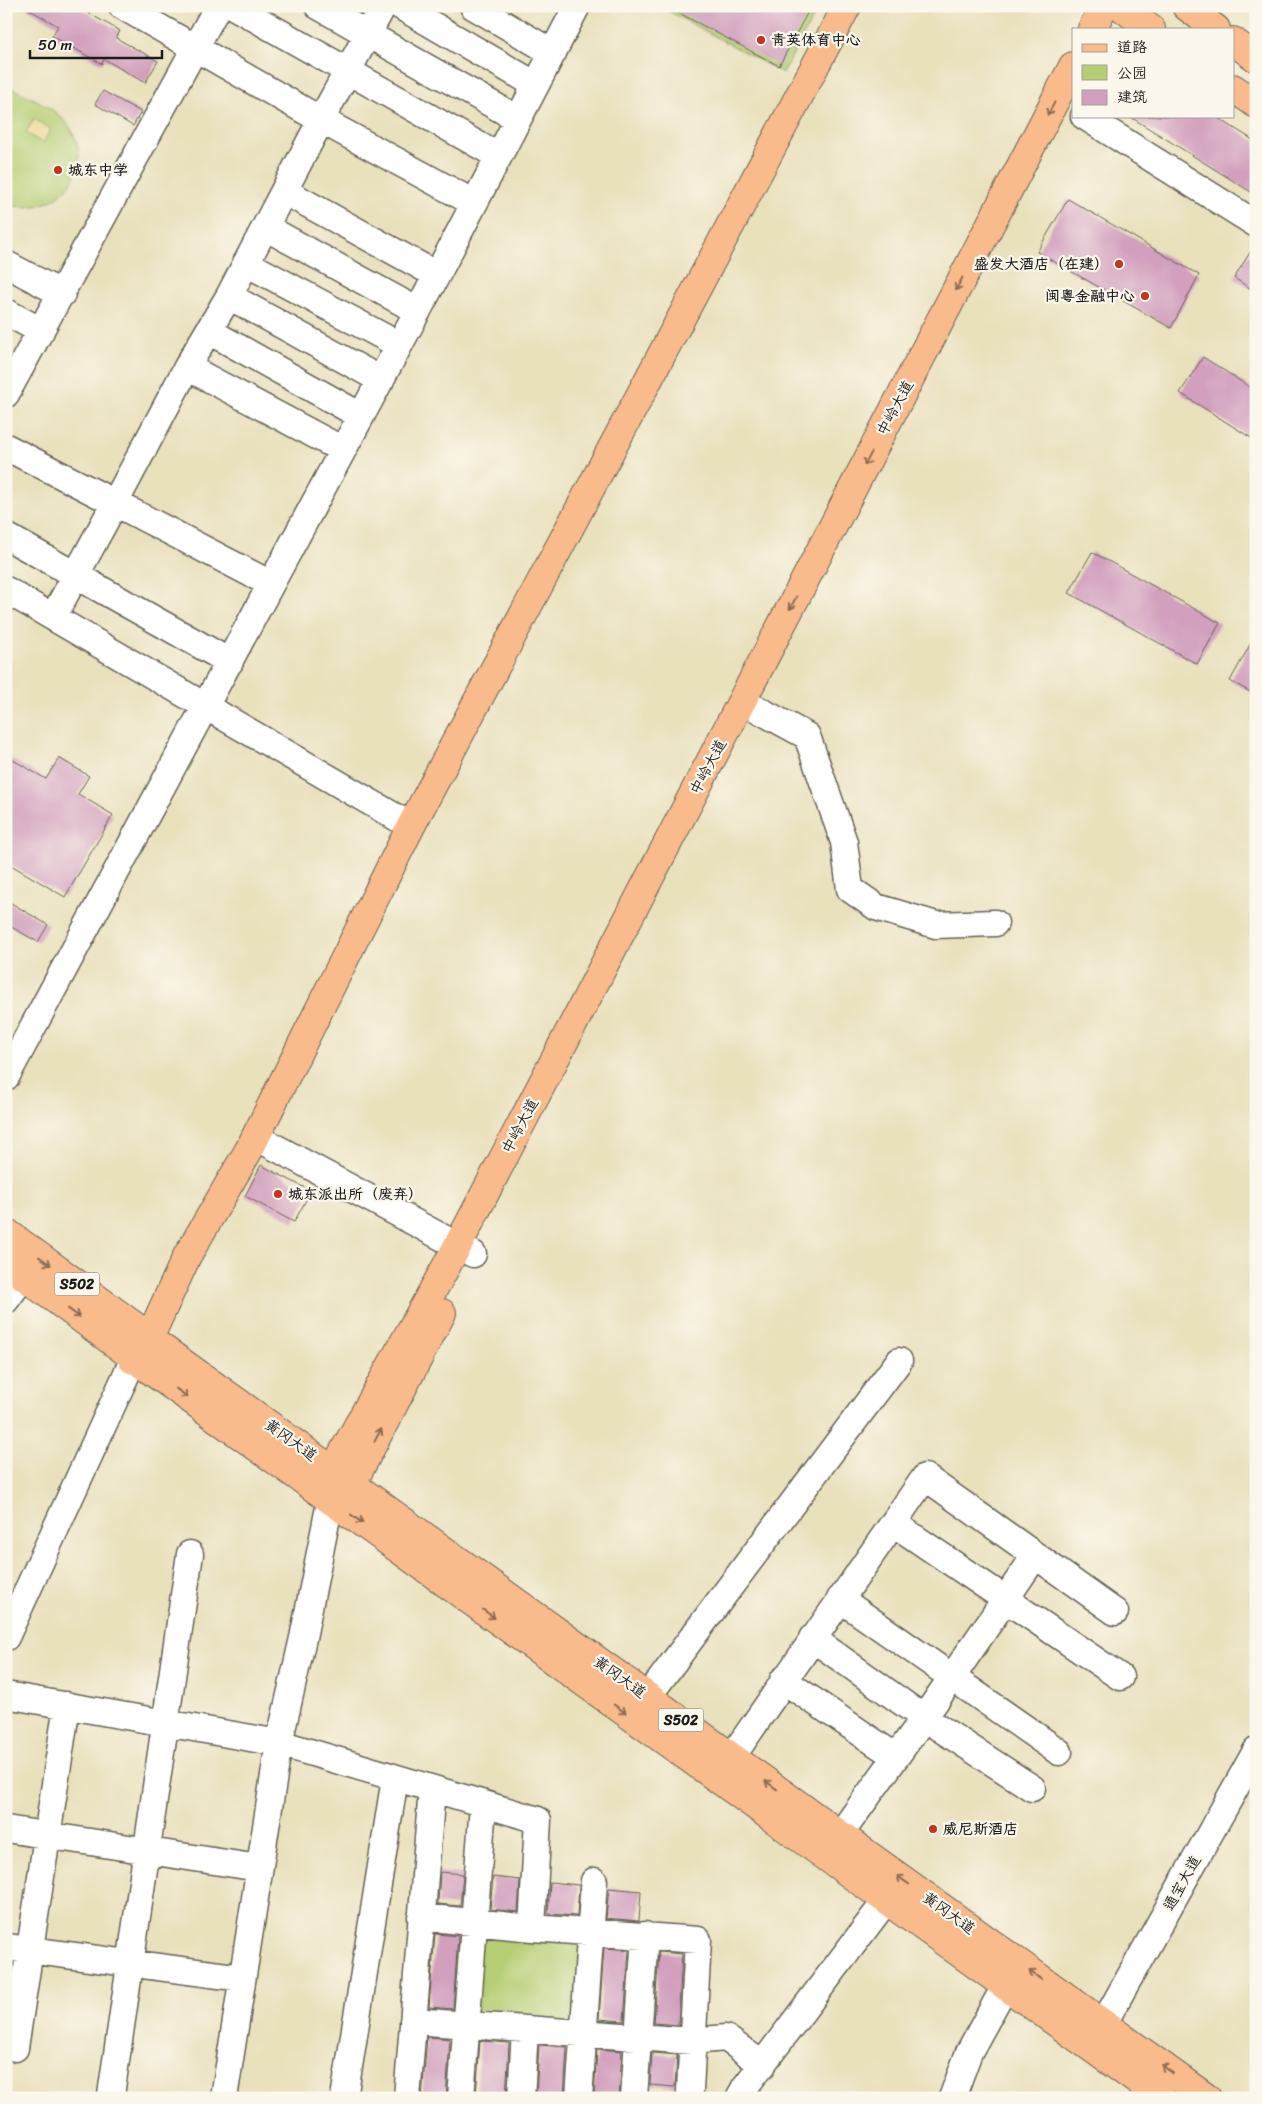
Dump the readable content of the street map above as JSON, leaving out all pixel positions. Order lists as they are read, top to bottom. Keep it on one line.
{"streets":{"main road":["中岭大道","S502","黄冈大道"],"street":["通宝大道"]},"places":["青英体育中心","城东中学","盛发大酒店（在建）","闽粤金融中心","城东派出所（废弃）","威尼斯酒店"],"legend":["道路","公园","建筑"],"scale_bar":"50 m"}
